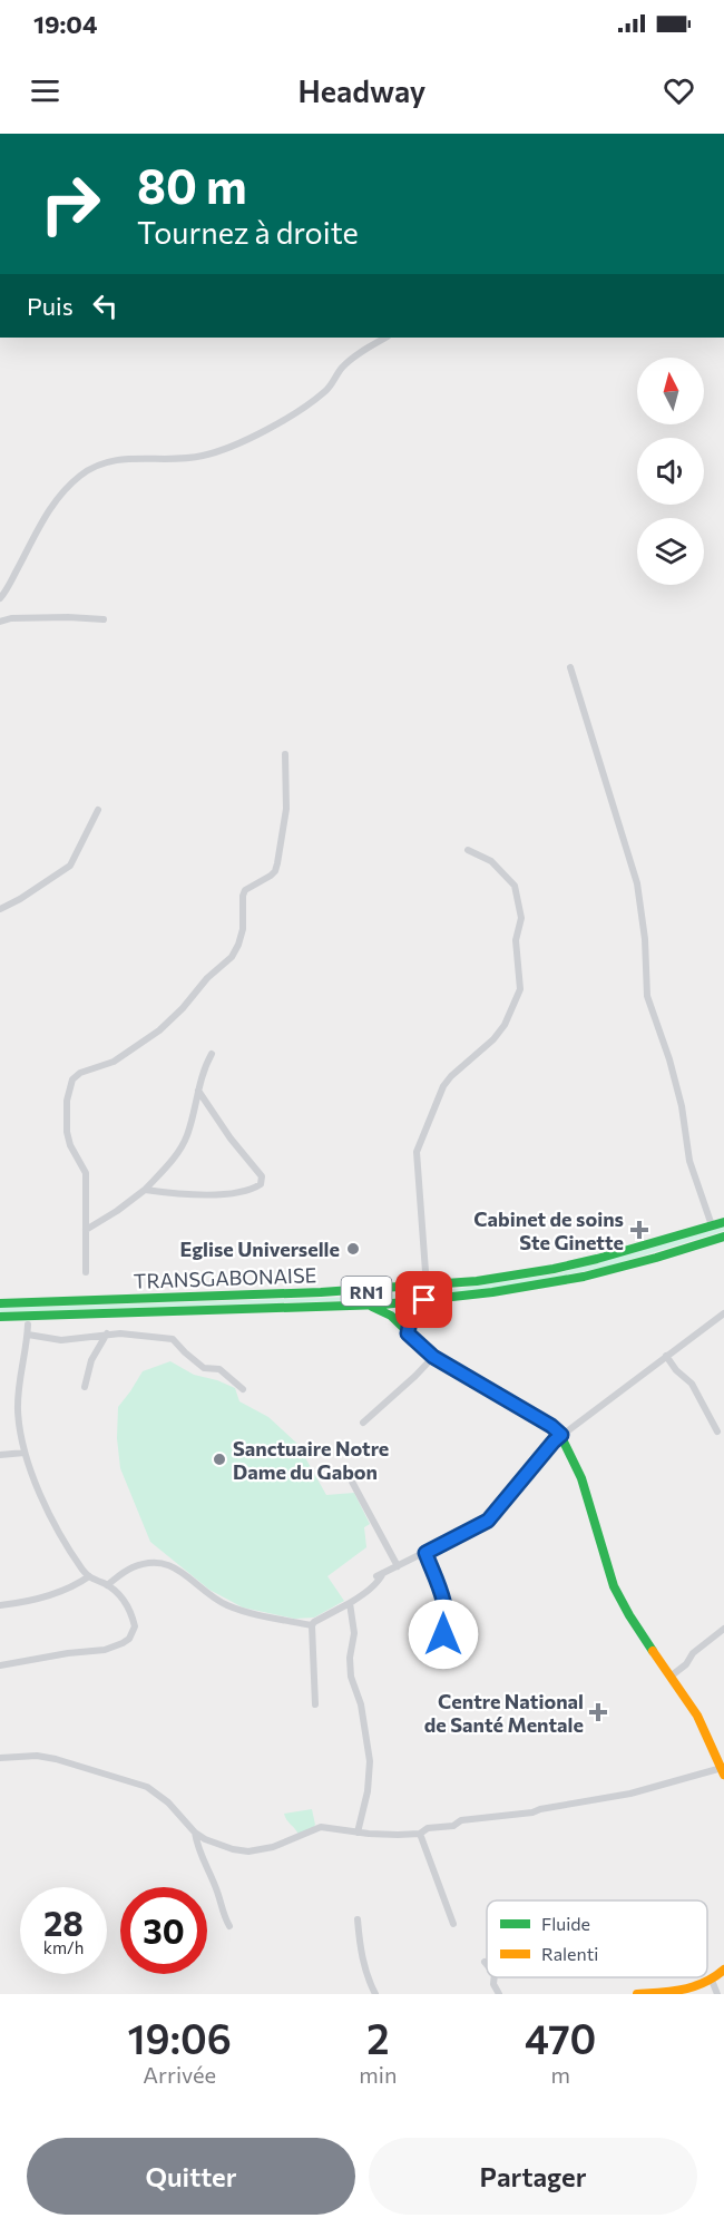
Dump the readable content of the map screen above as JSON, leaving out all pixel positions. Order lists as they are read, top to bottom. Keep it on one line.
{"streets":{"main road":["TRANSGABONAISE","RN1"]},"places":{"health":["Cabinet de soins Ste Ginette","Centre National de Santé Mentale"],"other":["Eglise Universelle","Sanctuaire Notre Dame du Gabon"]},"legend":["Fluide","Ralenti"],"north":"top","page":{"status":"19:04","header":"Headway","turn":["80 m","Tournez à droite"],"then":"Puis","speed":"28 km/h","limit":"30","eta":["19:06","Arrivée","2","min","470","m"],"buttons":["Quitter","Partager"]}}
